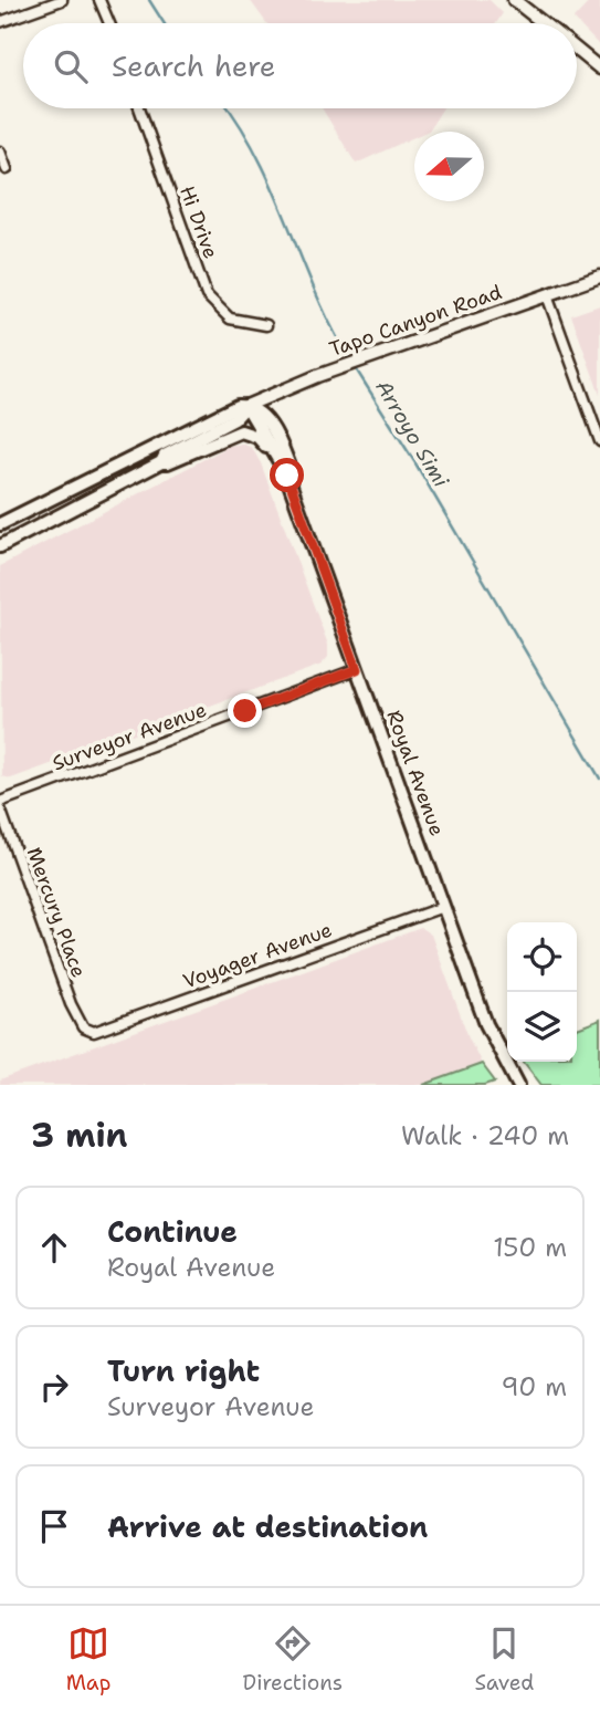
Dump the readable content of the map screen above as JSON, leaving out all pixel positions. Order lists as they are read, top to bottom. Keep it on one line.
{"streets":{"main road":["Tapo Canyon Road","Royal Avenue"],"street":["Hi Drive","Surveyor Avenue","Mercury Place","Voyager Avenue"]},"crossings":[["Tapo Canyon Road","Royal Avenue"],["Surveyor Avenue","Royal Avenue"],["Royal Avenue","Voyager Avenue"],["Mercury Place","Voyager Avenue"]],"water":["Arroyo Simi"],"north":"left","page":{"search":"Search here","heading":["3 min","Walk · 240 m"],"list":[["Continue","Royal Avenue","150 m"],["Turn right","Surveyor Avenue","90 m"],"Arrive at destination"],"nav":["Map","Directions","Saved"]}}
